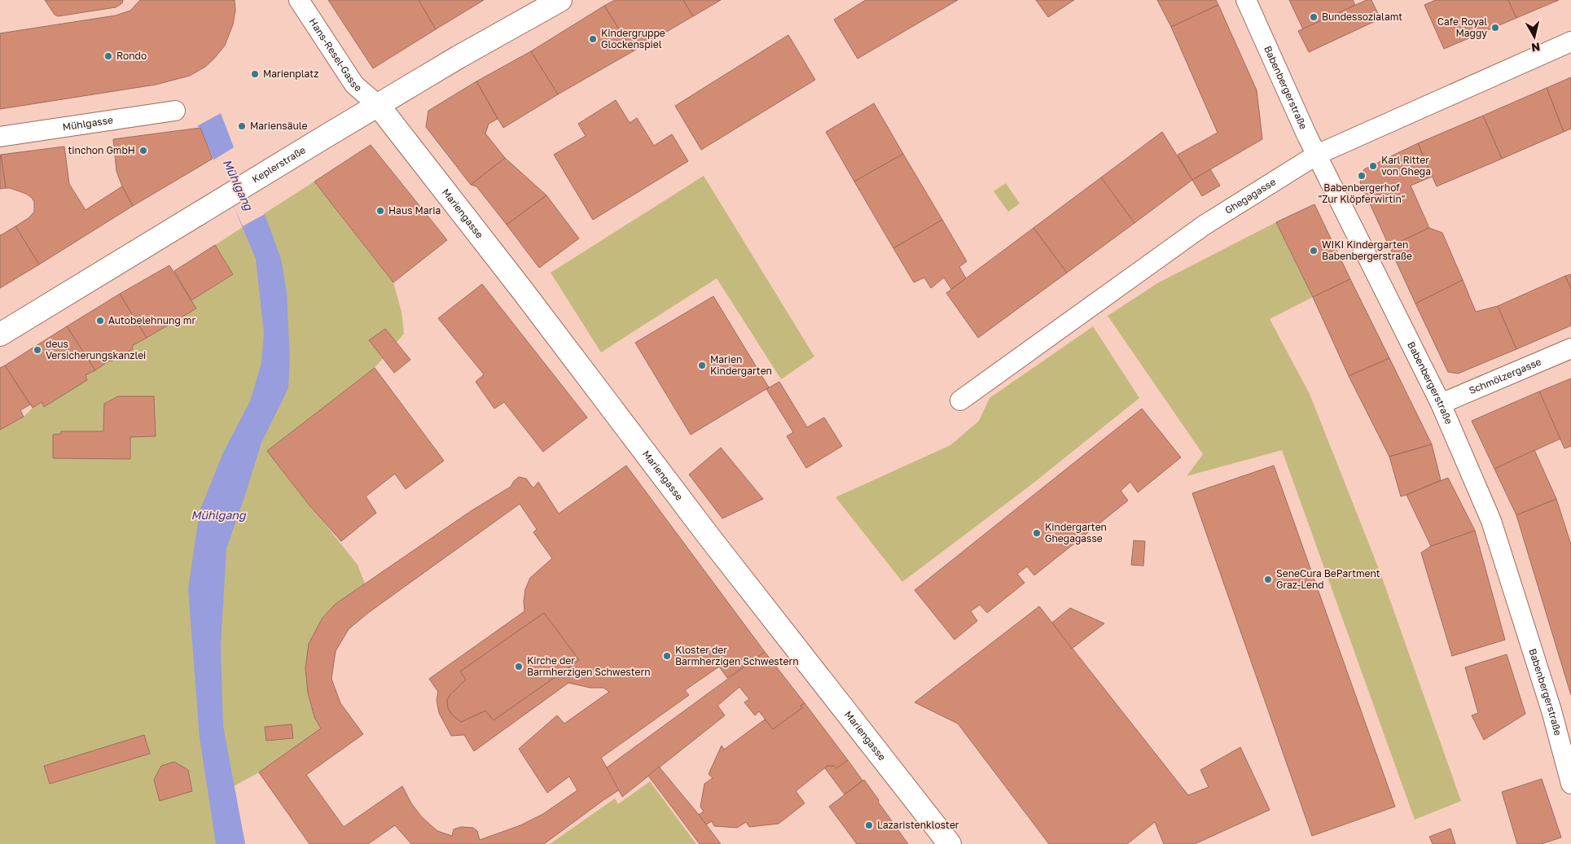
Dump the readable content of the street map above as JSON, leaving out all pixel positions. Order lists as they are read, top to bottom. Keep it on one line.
{"streets":{"street":["Hans-Resel-Gasse","Babenbergerstraße","Mühlgasse","Keplerstraße","Ghegagasse","Mariengasse","Schmölzergasse"]},"crossings":[["Hans-Resel-Gasse","Keplerstraße"],["Hans-Resel-Gasse","Mariengasse"],["Babenbergerstraße","Ghegagasse"],["Babenbergerstraße","Schmölzergasse"],["Keplerstraße","Mariengasse"]],"water":["Mühlgang"],"places":["Bundessozialamt","Cafe Royal Maggy","Kindergruppe Glockenspiel","Rondo","Marienplatz","Mariensäule","tinchon GmbH","Karl Ritter von Ghega","Babenbergerhof \"Zur Klöpferwirtin\"","Haus Maria","WIKI Kindergarten Babenbergerstraße","Autobelehnung mr","deus Versicherungskanzlei","Marien Kindergarten","Kindergarten Ghegagasse","SeneCura BePartment Graz-Lend","Kloster der Barmherzigen Schwestern","Kirche der Barmherzigen Schwestern","Lazaristenkloster"],"north":"bottom"}
